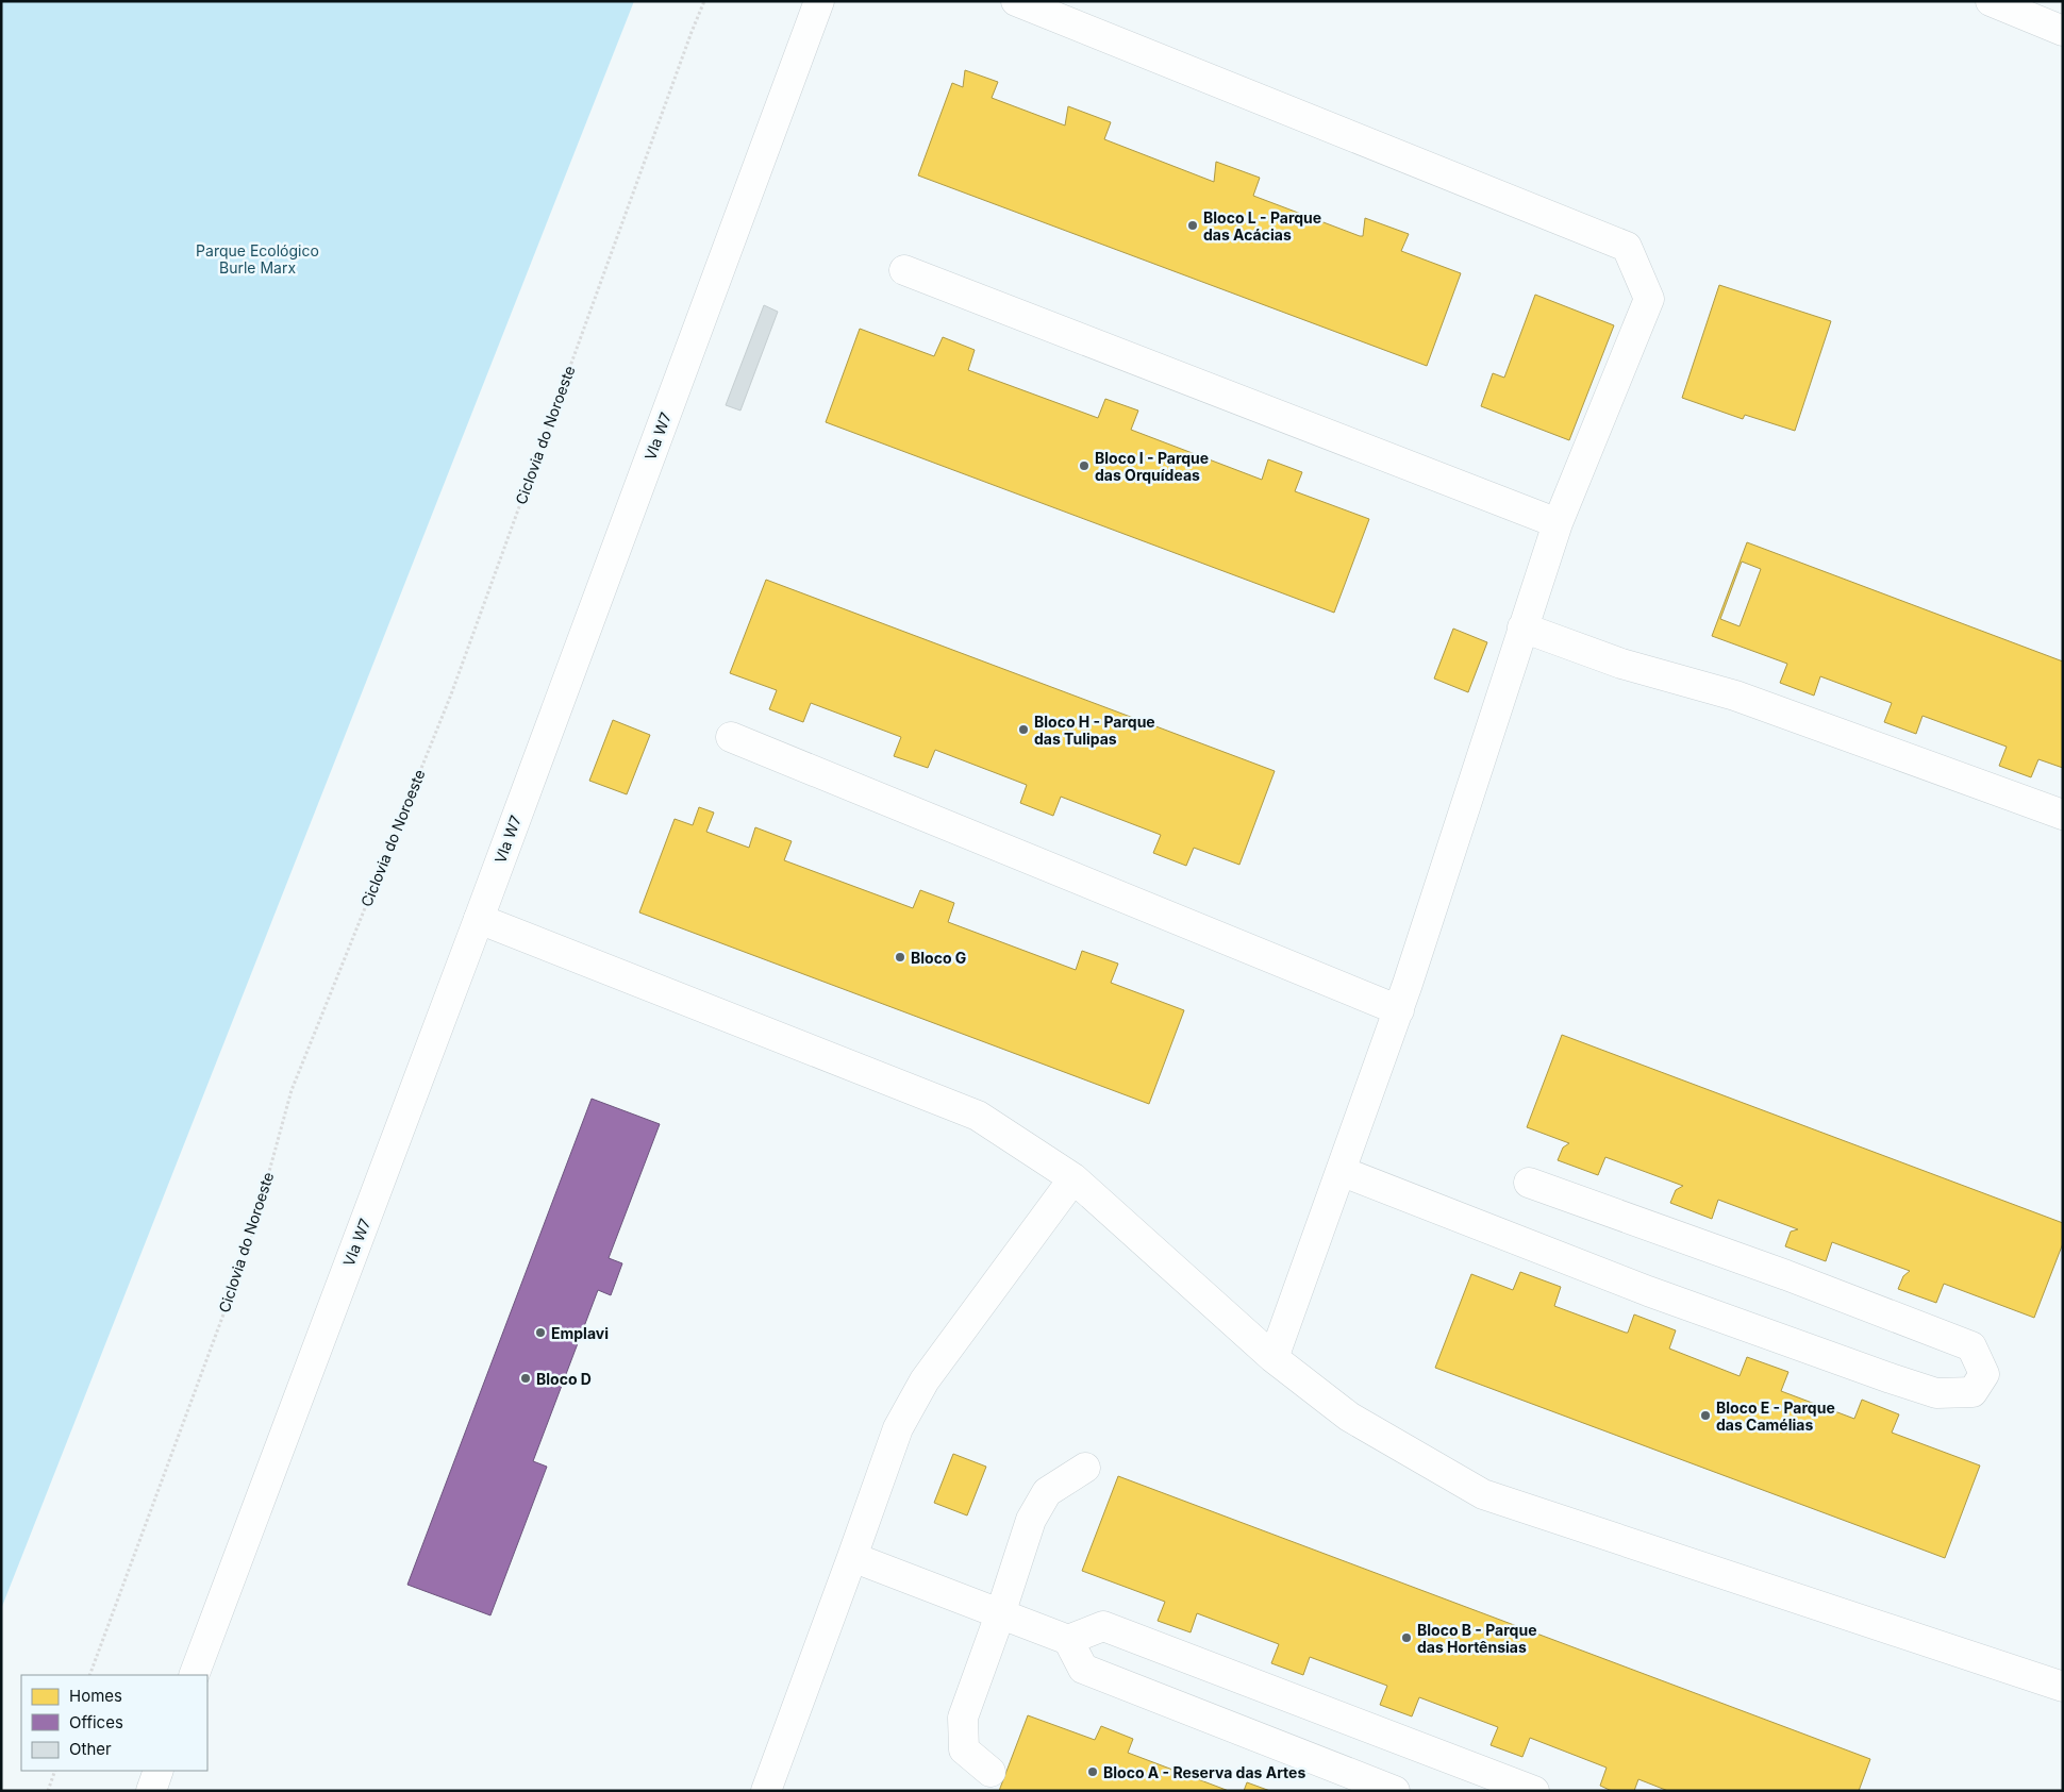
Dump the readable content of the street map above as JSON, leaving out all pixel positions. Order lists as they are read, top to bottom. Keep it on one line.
{"streets":{"street":["Vla W7"],"path":["Ciclovia do Noroeste"]},"parks":["Parque Ecológico Burle Marx"],"places":["Bloco L - Parque das Acácias","Bloco I - Parque das Orquídeas","Bloco H - Parque das Tulipas","Bloco G","Emplavi","Bloco D","Bloco E - Parque das Camélias","Bloco B - Parque das Hortênsias","Bloco A - Reserva das Artes"],"legend":["Homes","Offices","Other"]}
